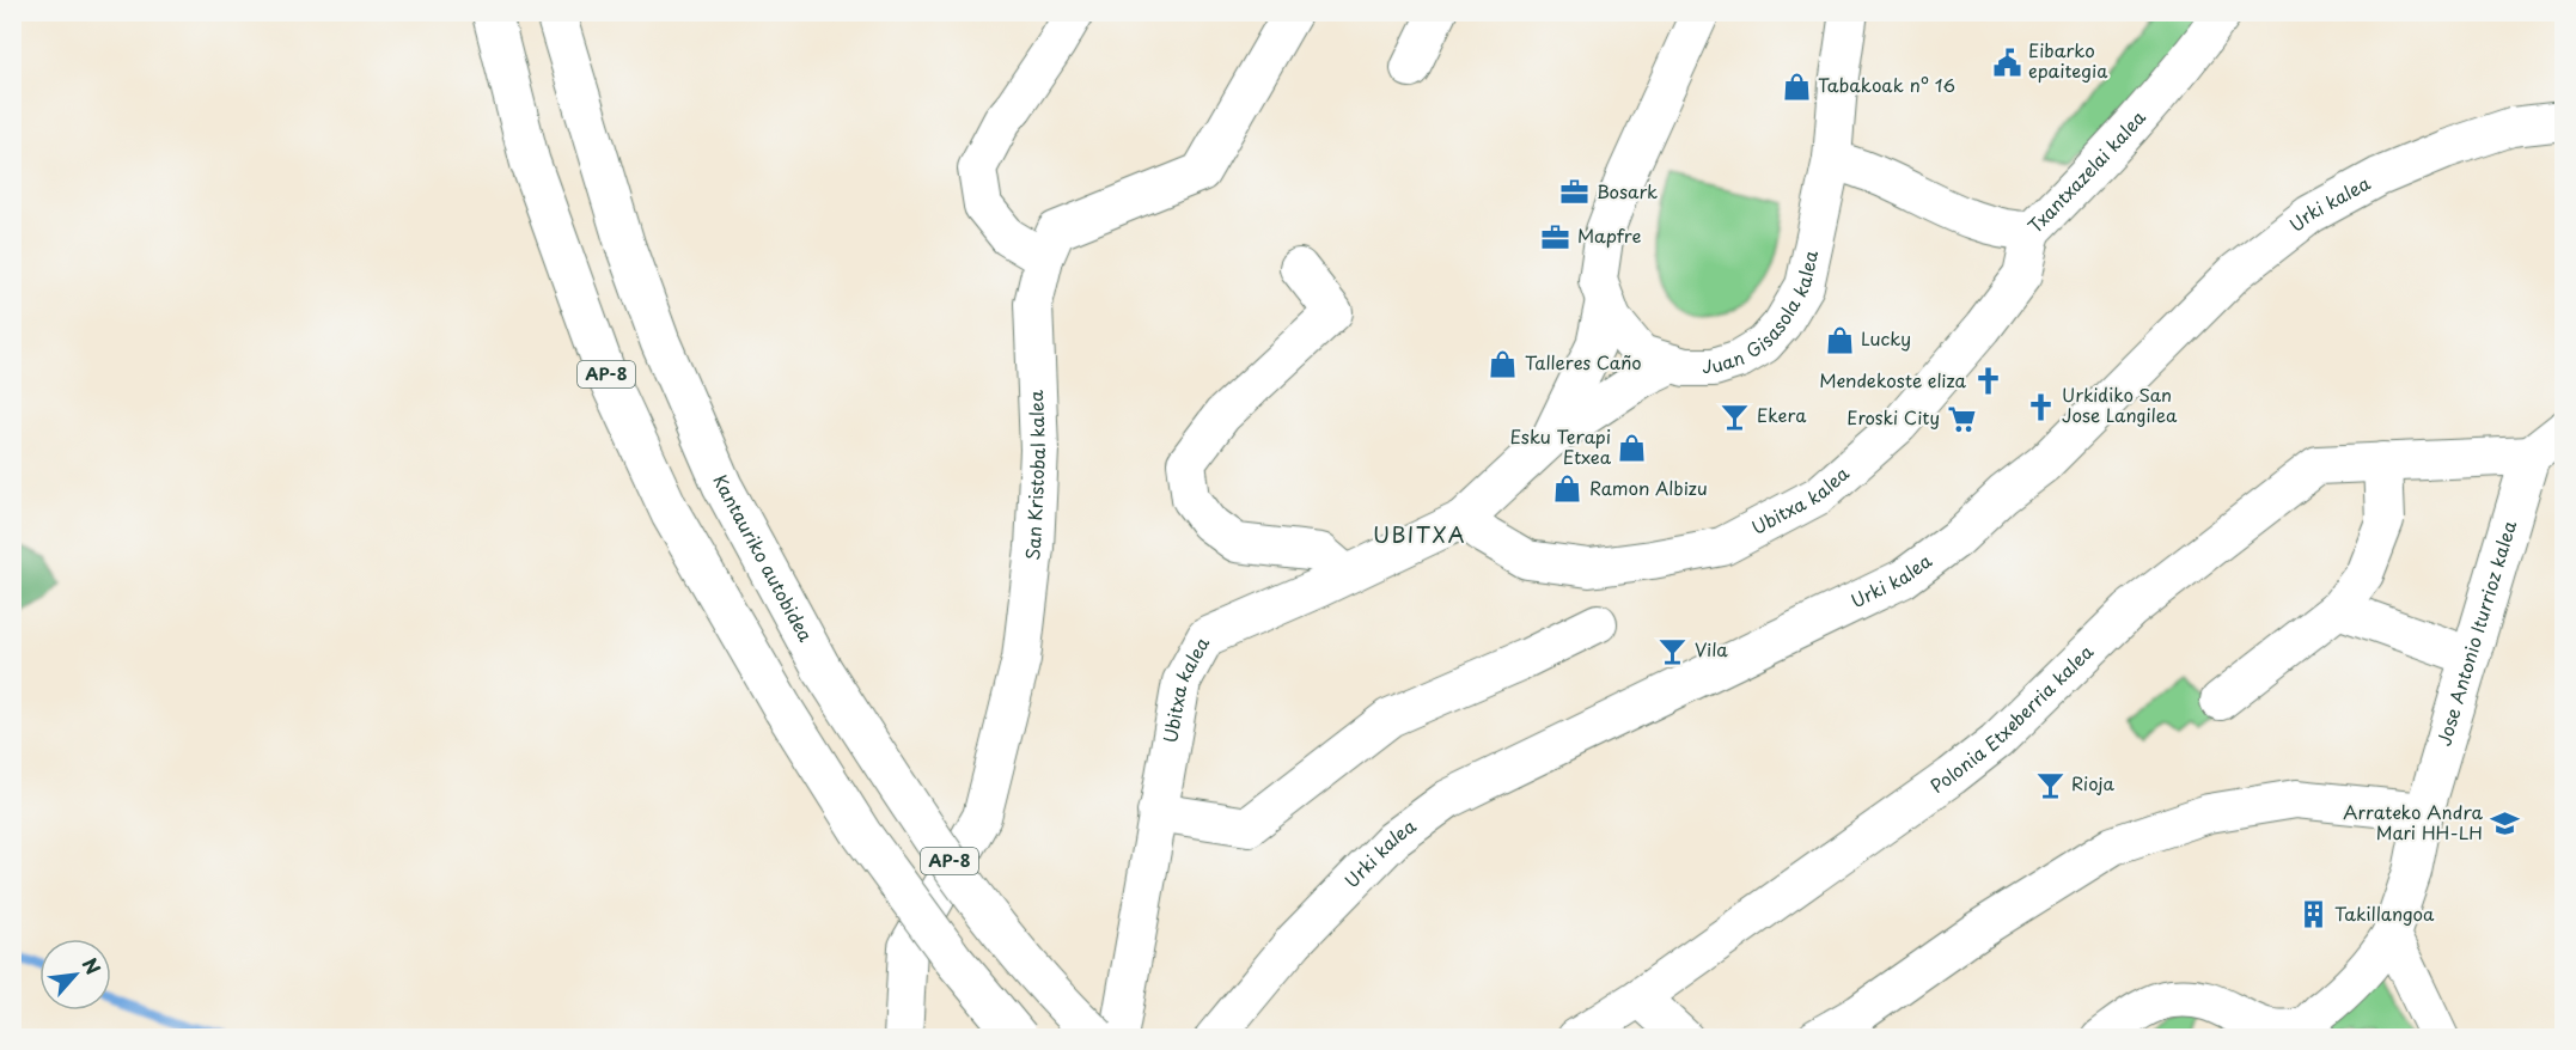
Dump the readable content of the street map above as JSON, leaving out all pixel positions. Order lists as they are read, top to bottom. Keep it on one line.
{"streets":{"highway":["AP-8","Kantauriko autobidea"],"street":["Txantxazelai kalea","Urki kalea","Juan Gisasola kalea","San Kristobal kalea","Ubitxa kalea","Jose Antonio Iturrioz kalea","Polonia Etxeberria kalea"]},"crossings":[["Txantxazelai kalea","Juan Gisasola kalea"],["Txantxazelai kalea","Ubitxa kalea"],["Juan Gisasola kalea","Ubitxa kalea"],["Jose Antonio Iturrioz kalea","Polonia Etxeberria kalea"]],"districts":["UBITXA"],"places":{"public building":["Eibarko epaitegia"],"shop":["Tabakoak nº 16","Lucky","Talleres Caño","Esku Terapi Etxea","Ramon Albizu"],"office":["Bosark","Mapfre"],"church":["Mendekoste eliza","Urkidiko San Jose Langilea"],"bar":["Ekera","Vila","Rioja"],"supermarket":["Eroski City"],"school or university":["Arrateko Andra Mari HH-LH"],"building":["Takillangoa"]},"north":"top right"}
